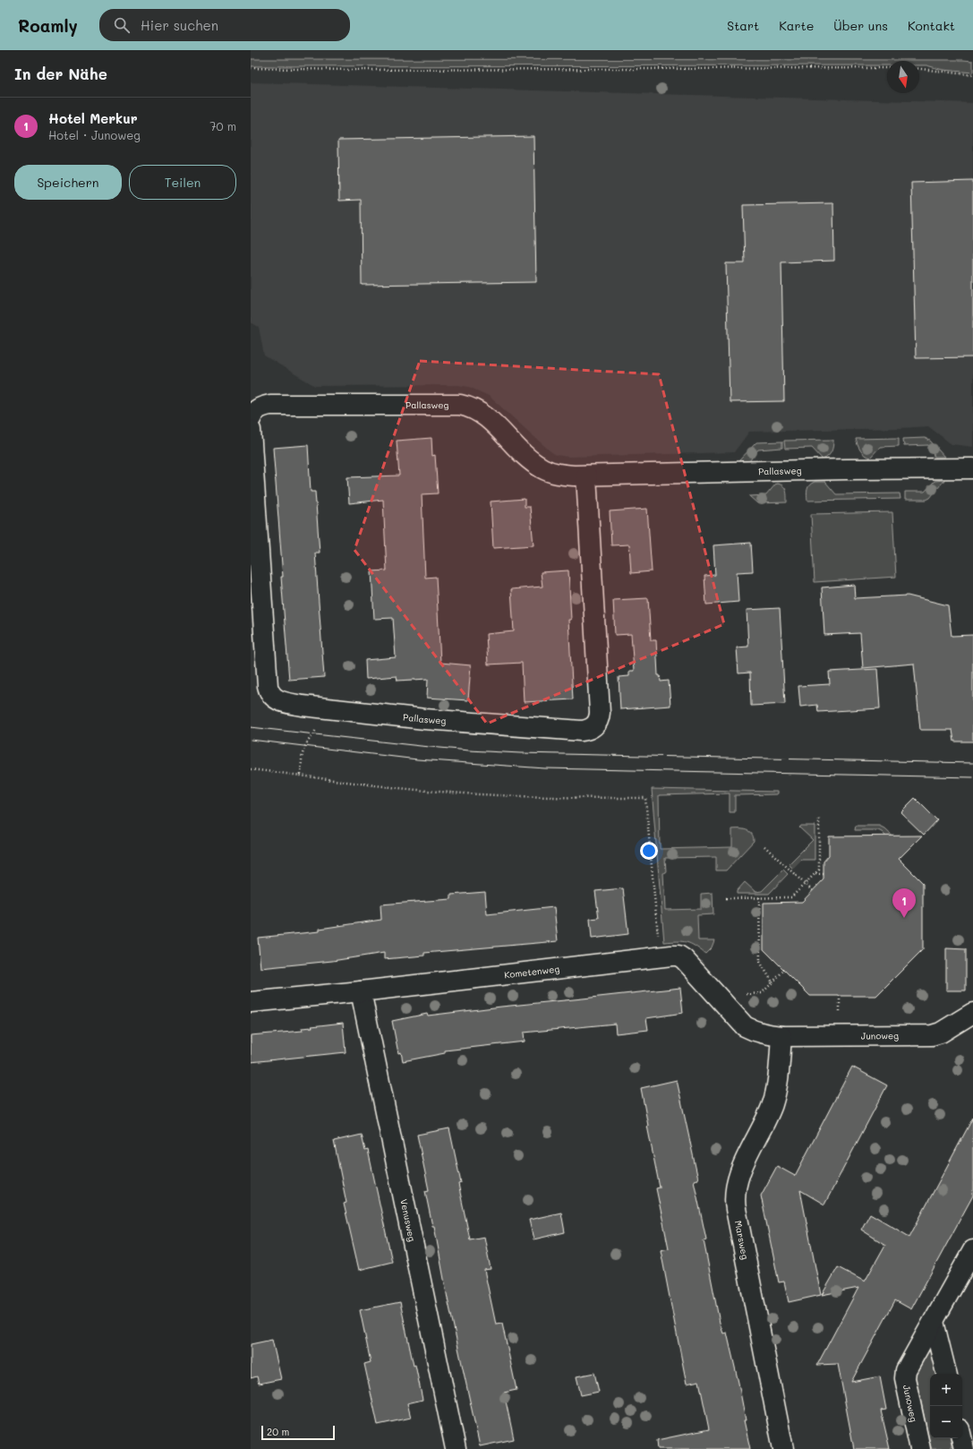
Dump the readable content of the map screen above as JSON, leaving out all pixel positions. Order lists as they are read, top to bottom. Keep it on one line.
{"streets":{"street":["Pallasweg","Kometenweg","Junoweg","Venusweg","Marsweg"]},"crossings":[["Kometenweg","Junoweg"],["Kometenweg","Venusweg"],["Kometenweg","Marsweg"],["Junoweg","Marsweg"]],"scale_bar":"20 m","north":"bottom","page":{"header":"Roamly","search":"Hier suchen","nav":["Start","Karte","Über uns","Kontakt"],"heading":"In der Nähe","list":[{"mark":"1","name":"Hotel Merkur","note":"Hotel · Junoweg","value":"70 m"}],"buttons":["Speichern","Teilen"],"pins":"1","map_buttons":["+","−"],"scale":"20 m"}}
